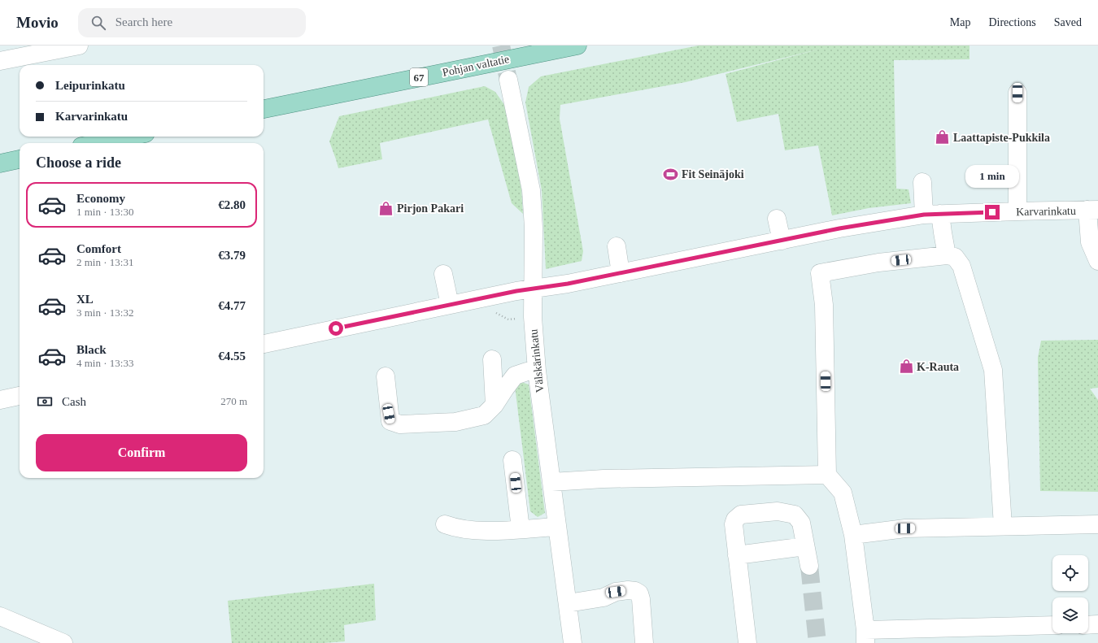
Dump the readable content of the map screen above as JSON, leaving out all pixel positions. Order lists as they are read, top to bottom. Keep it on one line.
{"streets":{"main road":["Pohjan valtatie","67"],"street":["Karvarinkatu","Välskärinkatu"]},"crossings":[["Karvarinkatu","Välskärinkatu"]],"places":{"shop":["Laattapiste-Pukkila","Pirjon Pakari","K-Rauta"],"sports":["Fit Seinäjoki"]},"page":{"header":"Movio","search":"Search here","nav":["Map","Directions","Saved"],"banner":["Leipurinkatu","Karvarinkatu"],"heading":"Choose a ride","bubble":"1 min","list":[{"name":"Economy","note":"1 min · 13:30","value":"€2.80"},{"name":"Comfort","note":"2 min · 13:31","value":"€3.79"},{"name":"XL","note":"3 min · 13:32","value":"€4.77"},{"name":"Black","note":"4 min · 13:33","value":"€4.55"}],"pay":["Cash","270 m"],"buttons":"Confirm"}}
